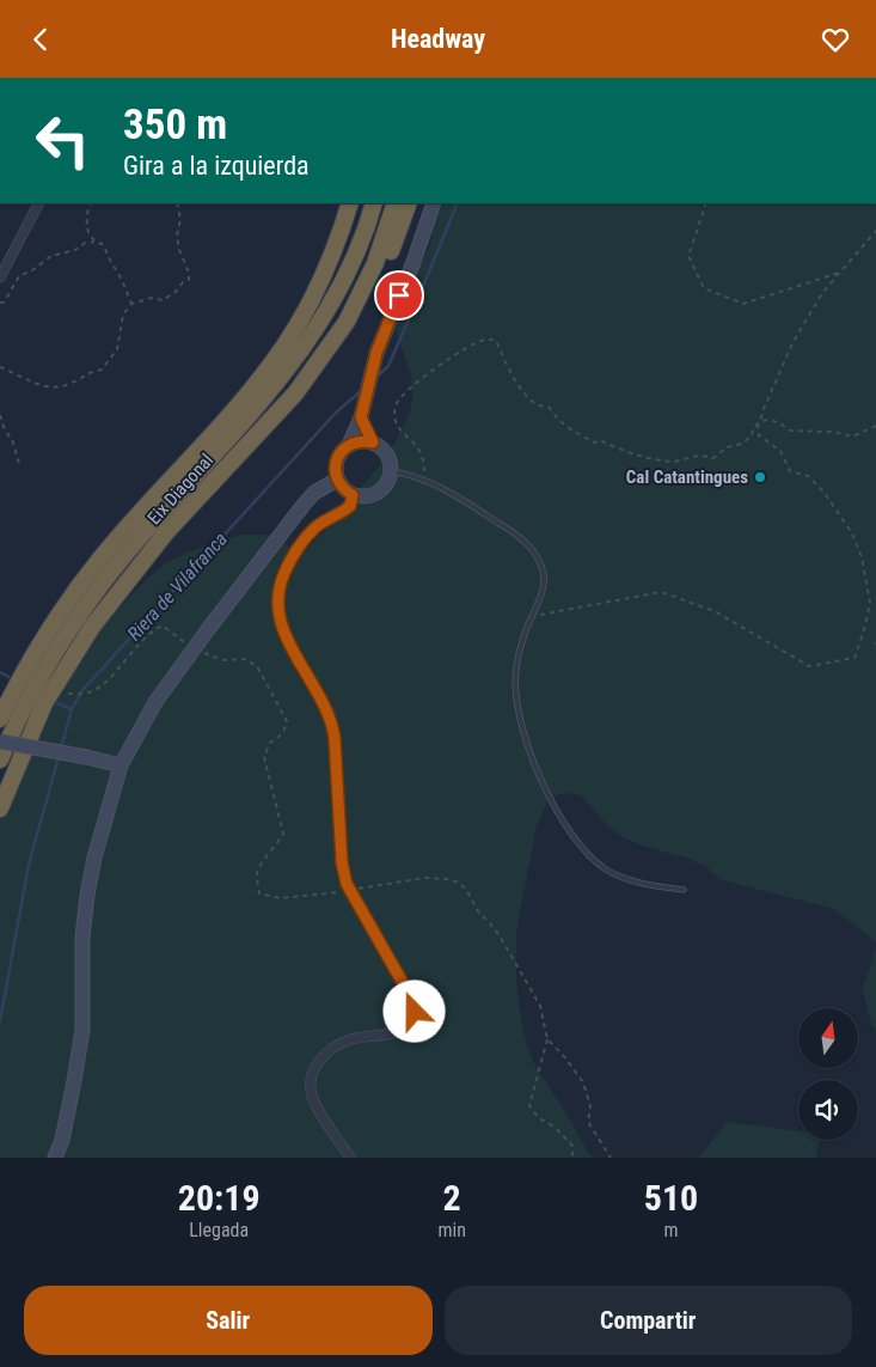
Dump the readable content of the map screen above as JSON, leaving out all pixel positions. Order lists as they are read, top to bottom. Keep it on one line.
{"streets":{"highway":["Eix Diagonal"]},"water":["Riera de Vilafranca"],"places":["Cal Catantingues"],"north":"top","page":{"header":"Headway","turn":["350 m","Gira a la izquierda"],"eta":["20:19","Llegada","2","min","510","m"],"buttons":["Salir","Compartir"]}}
